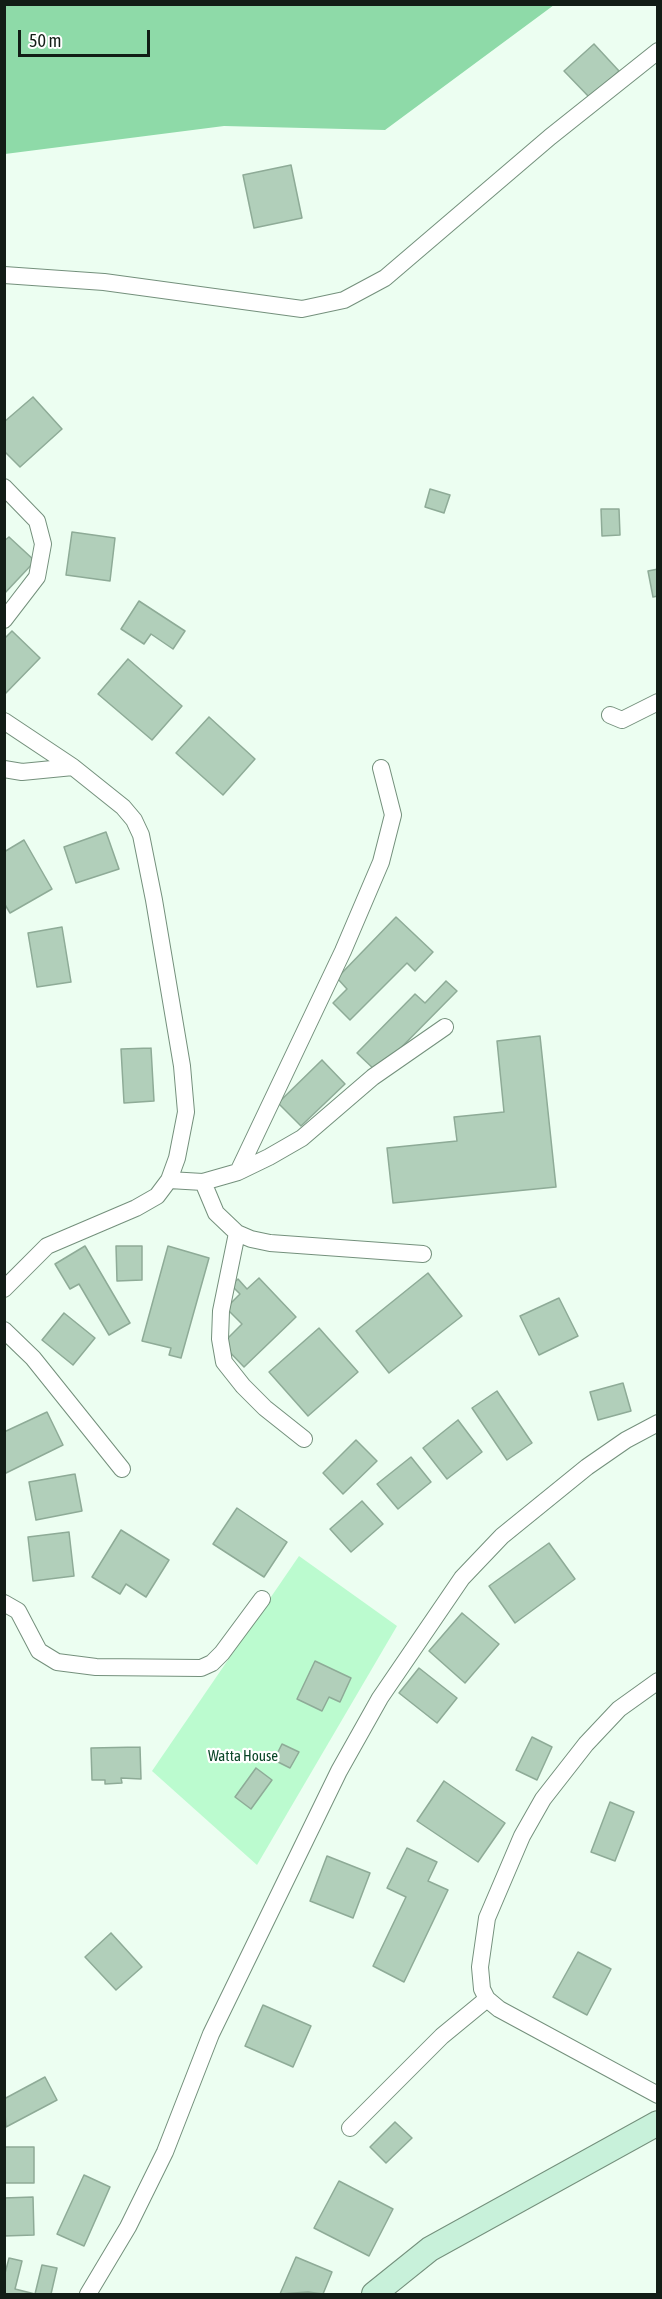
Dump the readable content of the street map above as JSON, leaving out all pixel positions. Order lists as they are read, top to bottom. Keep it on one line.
{"parks":["Watta House"],"scale_bar":"50 m"}
